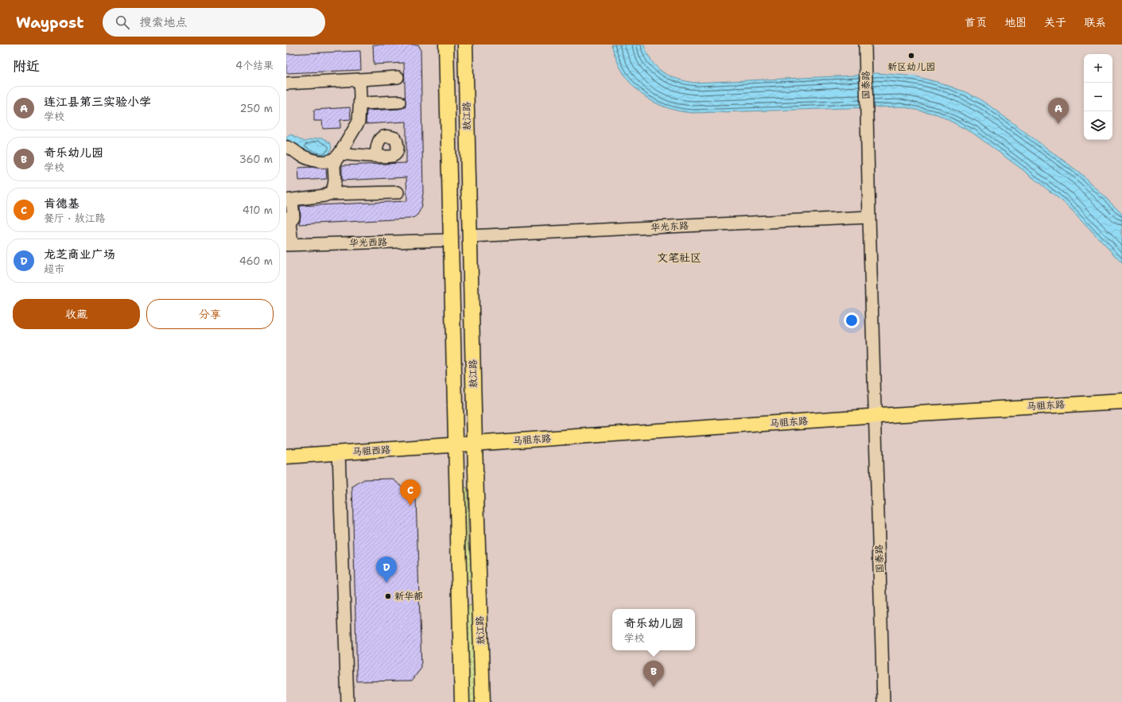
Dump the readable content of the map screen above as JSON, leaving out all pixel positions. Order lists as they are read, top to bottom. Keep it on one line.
{"streets":{"main road":["敖江路","马祖东路","马祖西路"],"street":["国泰路","华光东路","华光西路"]},"crossings":[["国泰路","华光东路"],["国泰路","马祖东路"],["敖江路","华光东路"],["敖江路","华光西路"],["敖江路","马祖东路"],["敖江路","马祖西路"],["马祖东路","马祖西路"]],"districts":["文笔社区"],"places":["新区幼儿园","新华都"],"page":{"header":"Waypost","search":"搜索地点","nav":["首页","地图","关于","联系"],"heading":["附近","4个结果"],"map_buttons":["+","−"],"list":[{"mark":"A","name":"连江县第三实验小学","note":"学校","value":"250 m"},{"mark":"B","name":"奇乐幼儿园","note":"学校","value":"360 m"},{"mark":"C","name":"肯德基","note":"餐厅 · 敖江路","value":"410 m"},{"mark":"D","name":"龙芝商业广场","note":"超市","value":"460 m"}],"pins":["A","C","D","B"],"buttons":["收藏","分享"],"popup":["奇乐幼儿园","学校"]}}
